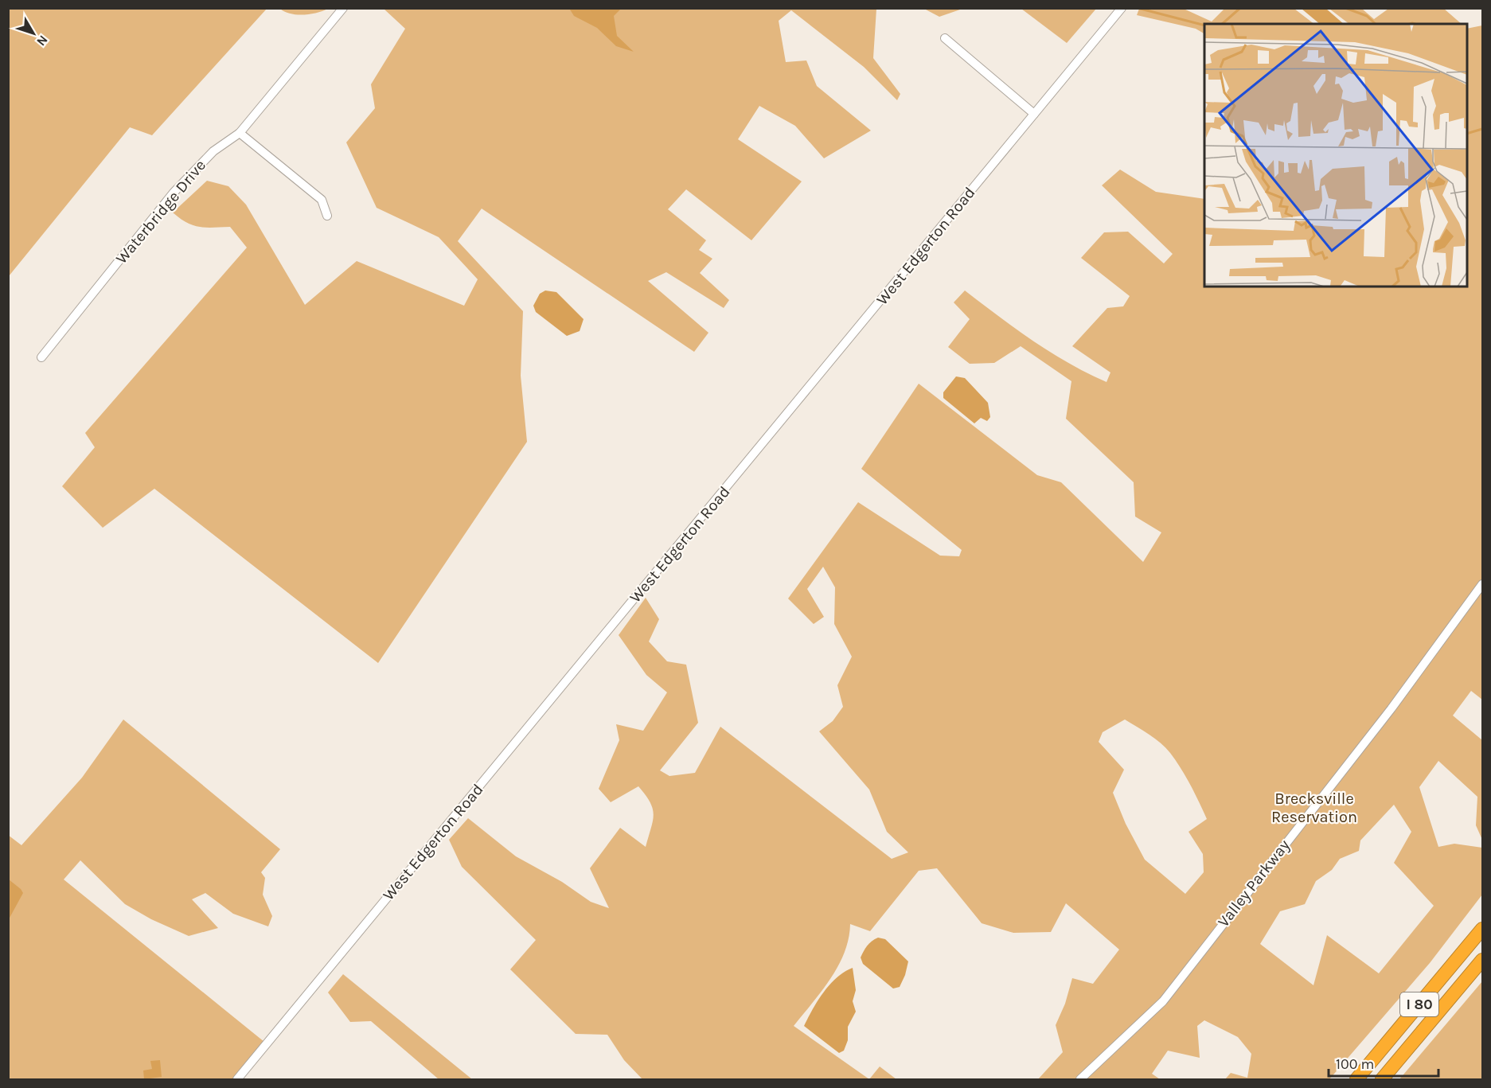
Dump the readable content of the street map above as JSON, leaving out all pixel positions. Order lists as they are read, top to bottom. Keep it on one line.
{"streets":{"highway":["I 80"],"street":["Waterbridge Drive","West Edgerton Road","Valley Parkway"]},"parks":["Brecksville Reservation"],"scale_bar":"100 m","north":"bottom right"}
